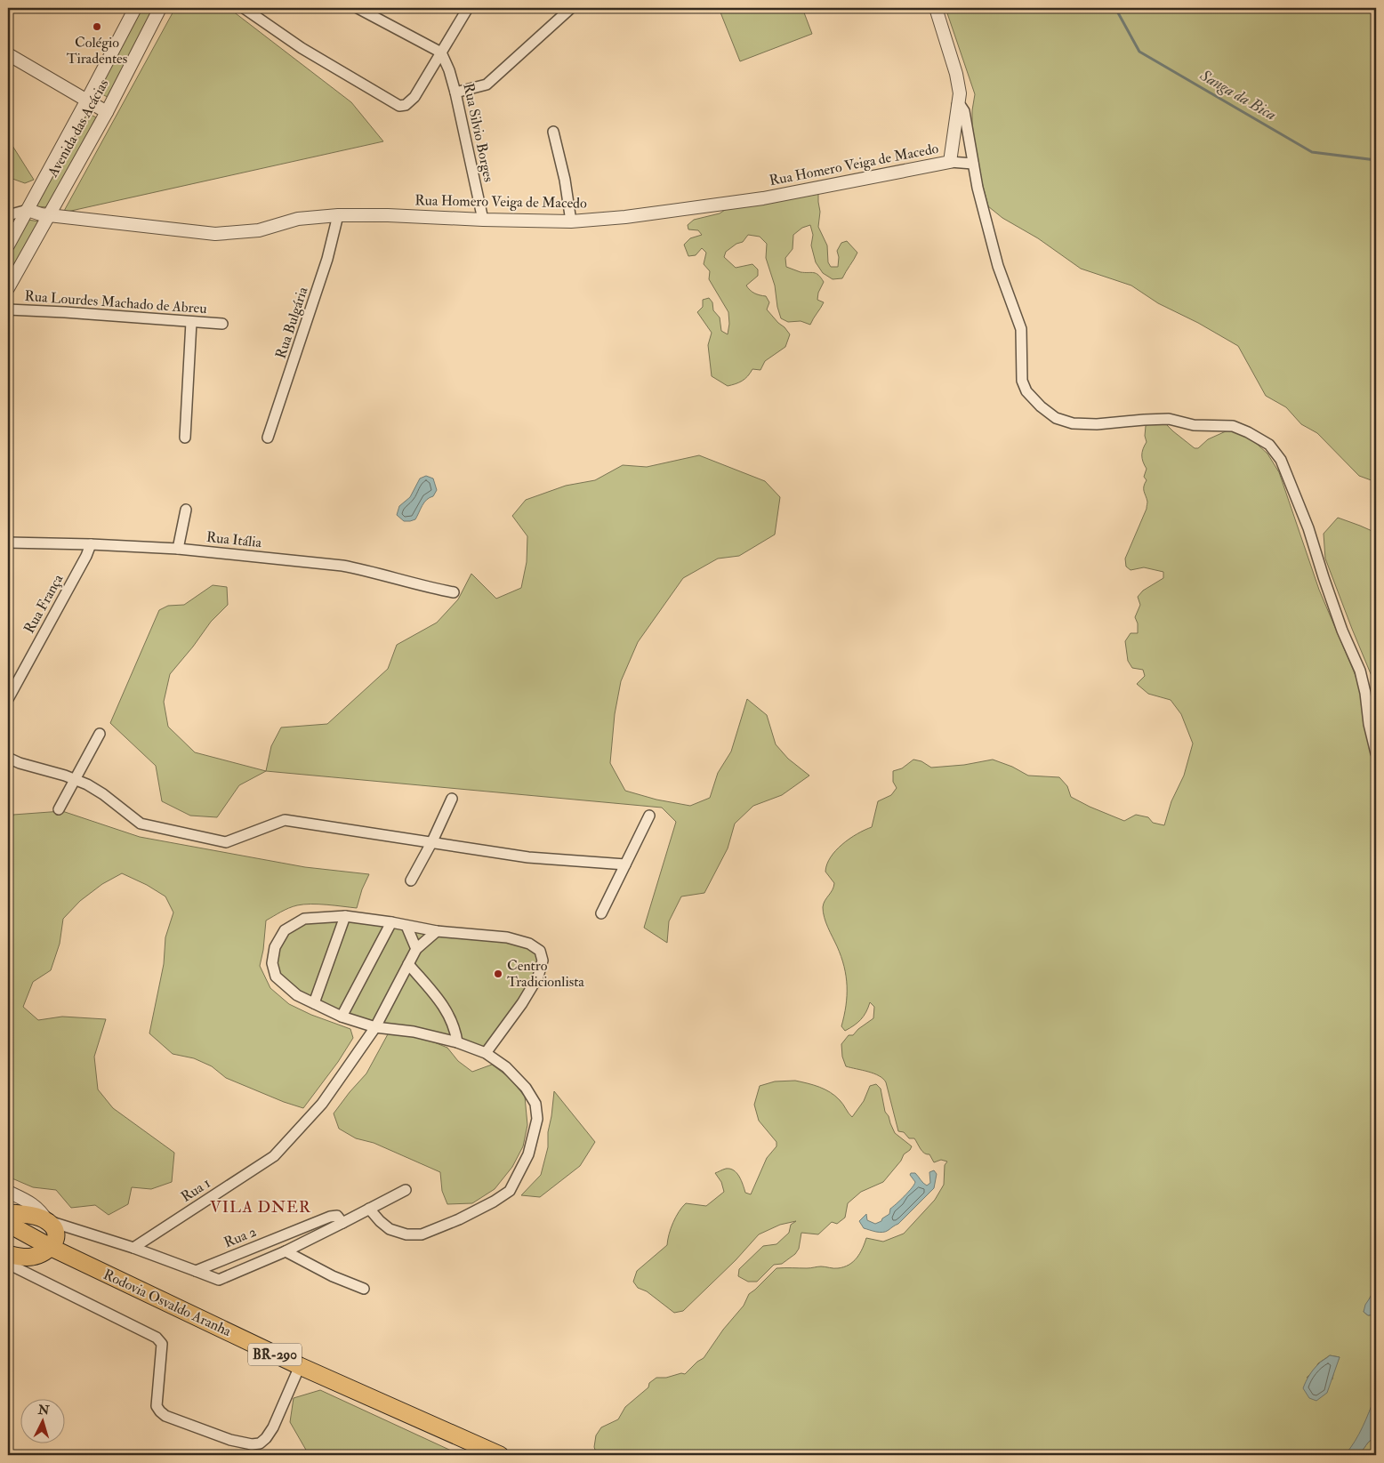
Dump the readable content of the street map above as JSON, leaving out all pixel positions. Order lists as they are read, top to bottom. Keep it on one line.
{"streets":{"highway":["Rodovia Osvaldo Aranha","BR-290"],"street":["Avenida das Acácias","Rua Silvio Borges","Rua Homero Veiga de Macedo","Rua Lourdes Machado de Abreu","Rua Bulgária","Rua Itália","Rua França","Rua 1","Rua 2"]},"crossings":[["Avenida das Acácias","Rua Homero Veiga de Macedo"],["Rua Silvio Borges","Rua Homero Veiga de Macedo"],["Rua Homero Veiga de Macedo","Rua Bulgária"],["Rua Itália","Rua França"]],"districts":["VILA DNER"],"water":["Sanga da Bica"],"places":["Colégio Tiradentes","Centro Tradicionlista"],"north":"top"}
